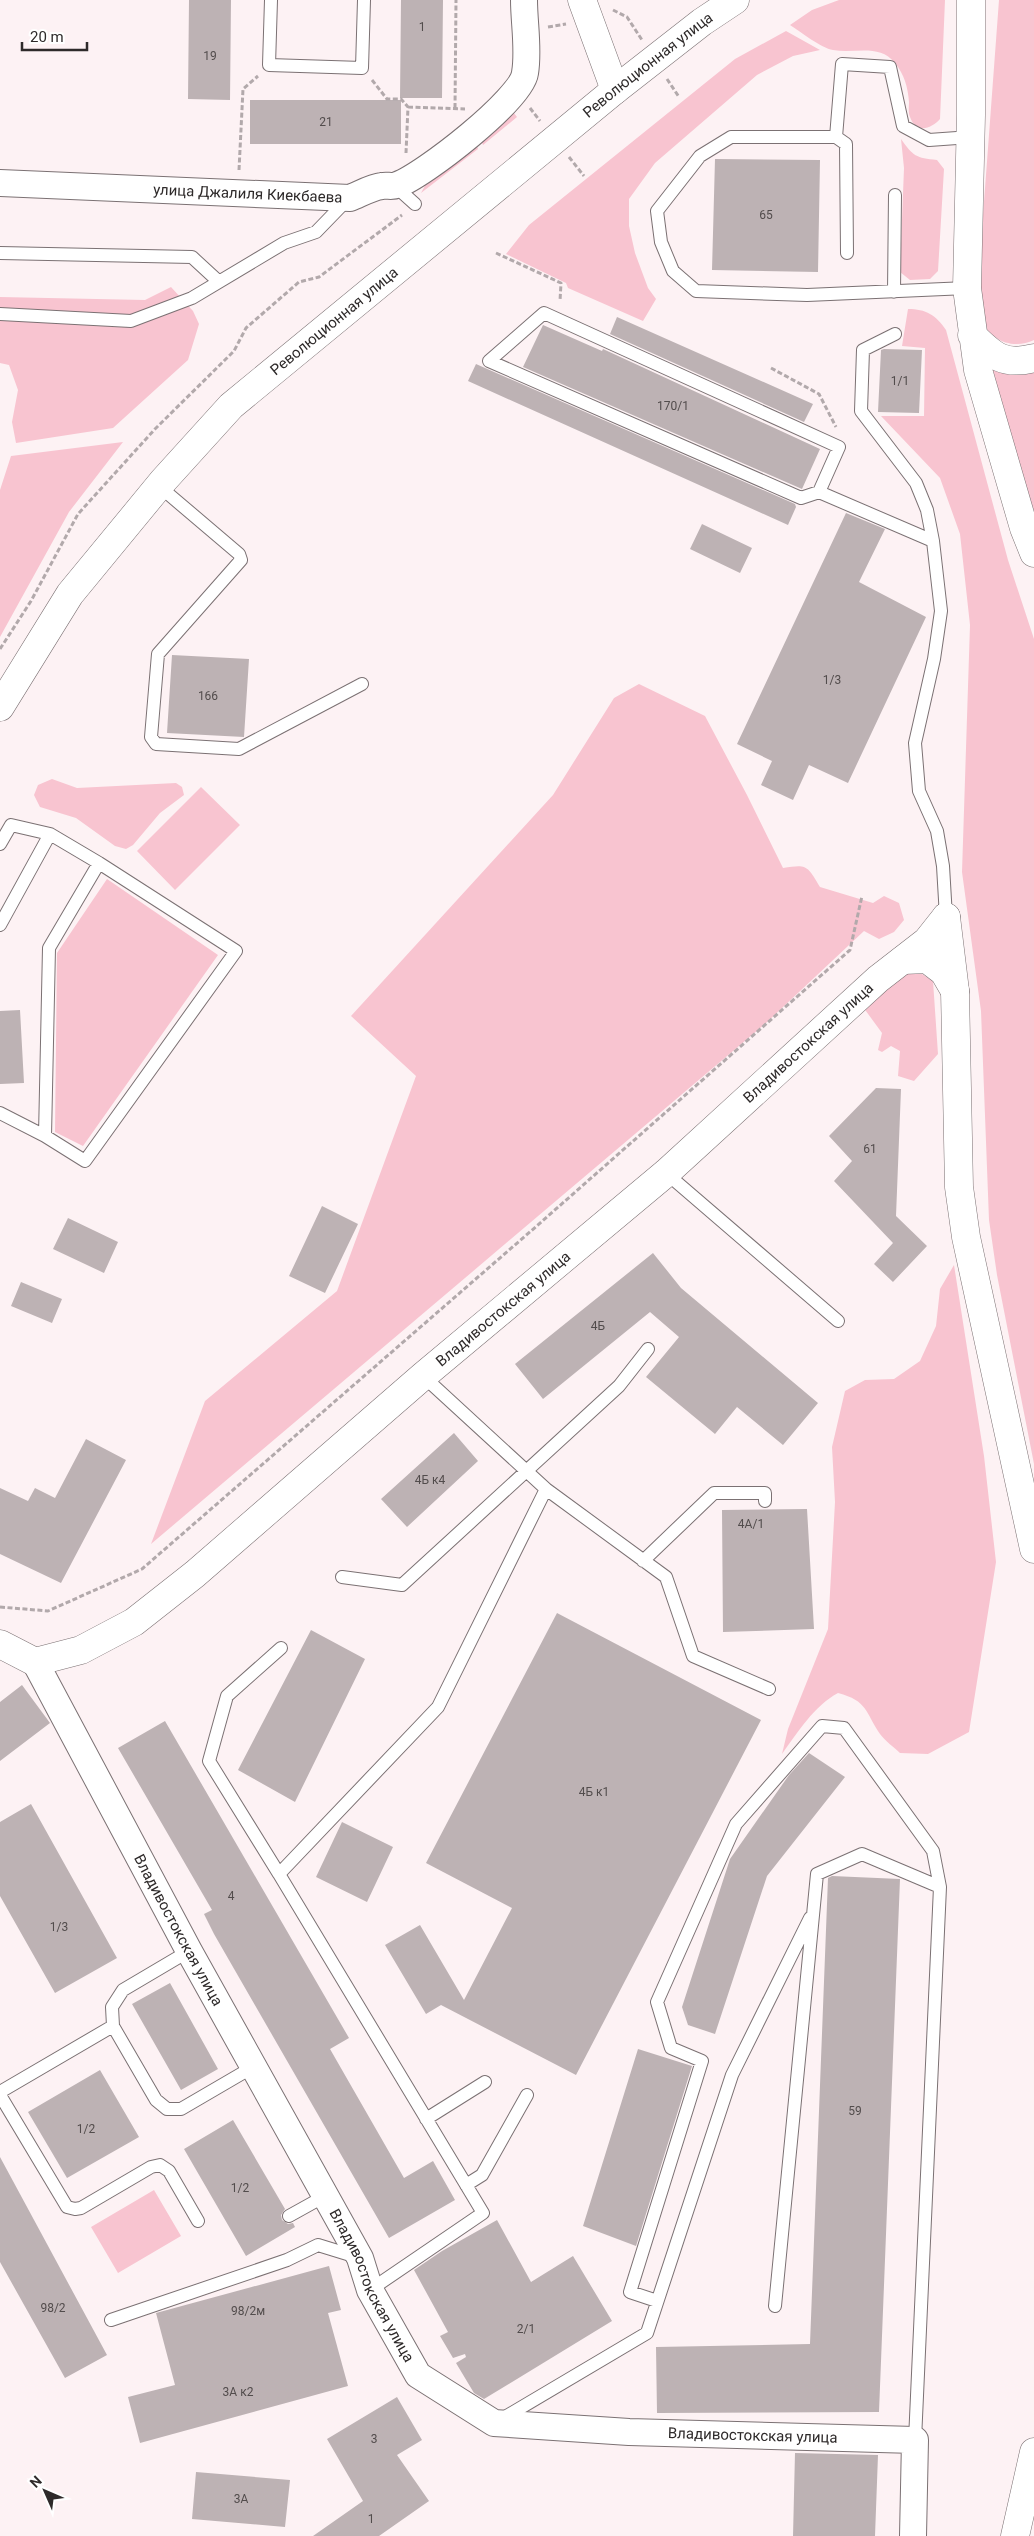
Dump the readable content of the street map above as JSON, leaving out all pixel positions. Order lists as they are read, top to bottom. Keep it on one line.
{"streets":{"main road":["Революционная улица","Владивостокская улица"],"street":["улица Джалиля Киекбаева"]},"house_numbers":["1","19","21","65","1/1","170/1","1/3","166","61","4Б","4Б к4","4А/1","4Б к1","4","1/3","59","1/2","1/2","98/2","98/2м","2/1","3А к2","3","3А","1"],"scale_bar":"20 m","north":"top left"}
